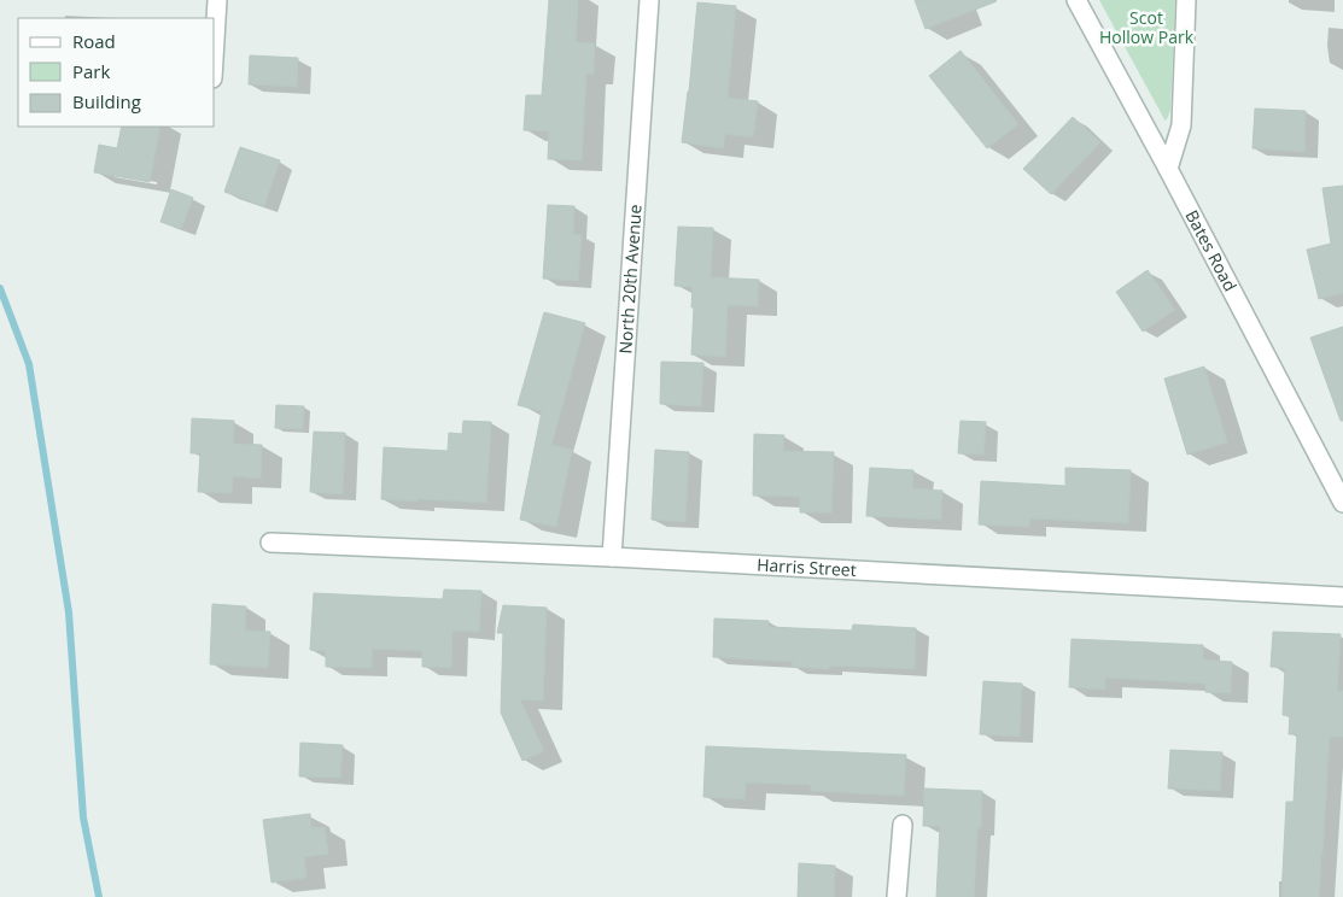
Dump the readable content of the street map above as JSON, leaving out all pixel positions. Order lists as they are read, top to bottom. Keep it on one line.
{"streets":{"street":["Bates Road","North 20th Avenue","Harris Street"]},"crossings":[["North 20th Avenue","Harris Street"]],"parks":["Scot Hollow Park"],"legend":["Road","Park","Building"]}
